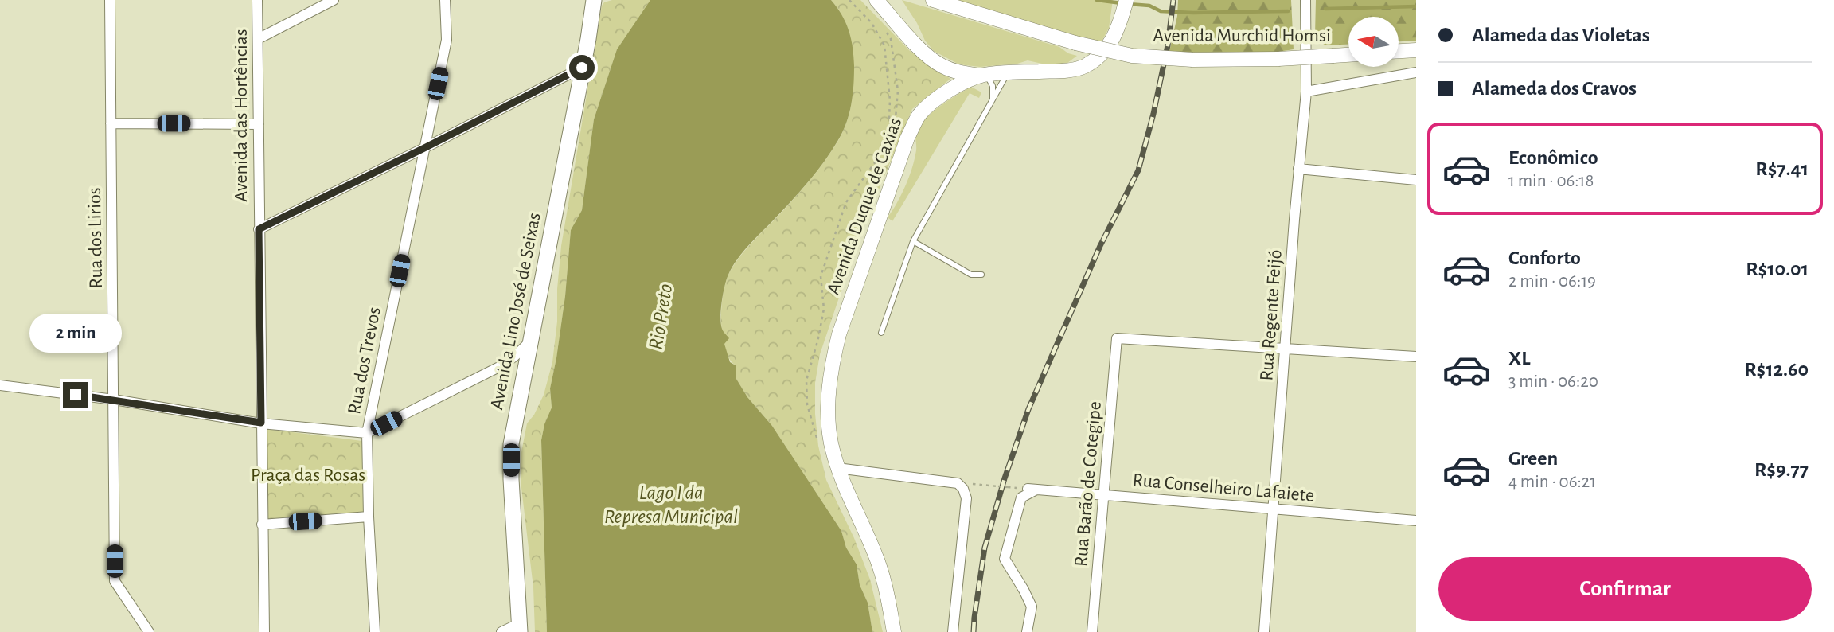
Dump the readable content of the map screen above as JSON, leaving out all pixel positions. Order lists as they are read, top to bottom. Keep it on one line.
{"streets":{"main road":["Avenida Murchid Homsi","Avenida Duque de Caxias","Avenida Lino José de Seixas"],"street":["Avenida das Hortências","Rua dos Lirios","Rua Regente Feijó","Rua dos Trevos","Rua Barão de Cotegipe","Rua Conselheiro Lafaiete"]},"crossings":[["Rua Regente Feijó","Rua Barão de Cotegipe"],["Rua Regente Feijó","Rua Conselheiro Lafaiete"],["Rua Barão de Cotegipe","Rua Conselheiro Lafaiete"]],"water":["Rio Preto","Lago I da Represa Municipal"],"parks":["Praça das Rosas"],"north":"left","page":{"banner":["Alameda das Violetas","Alameda dos Cravos"],"list":[{"name":"Econômico","note":"1 min · 06:18","value":"R$7.41"},{"name":"Conforto","note":"2 min · 06:19","value":"R$10.01"},{"name":"XL","note":"3 min · 06:20","value":"R$12.60"},{"name":"Green","note":"4 min · 06:21","value":"R$9.77"}],"bubble":"2 min","buttons":"Confirmar"}}
